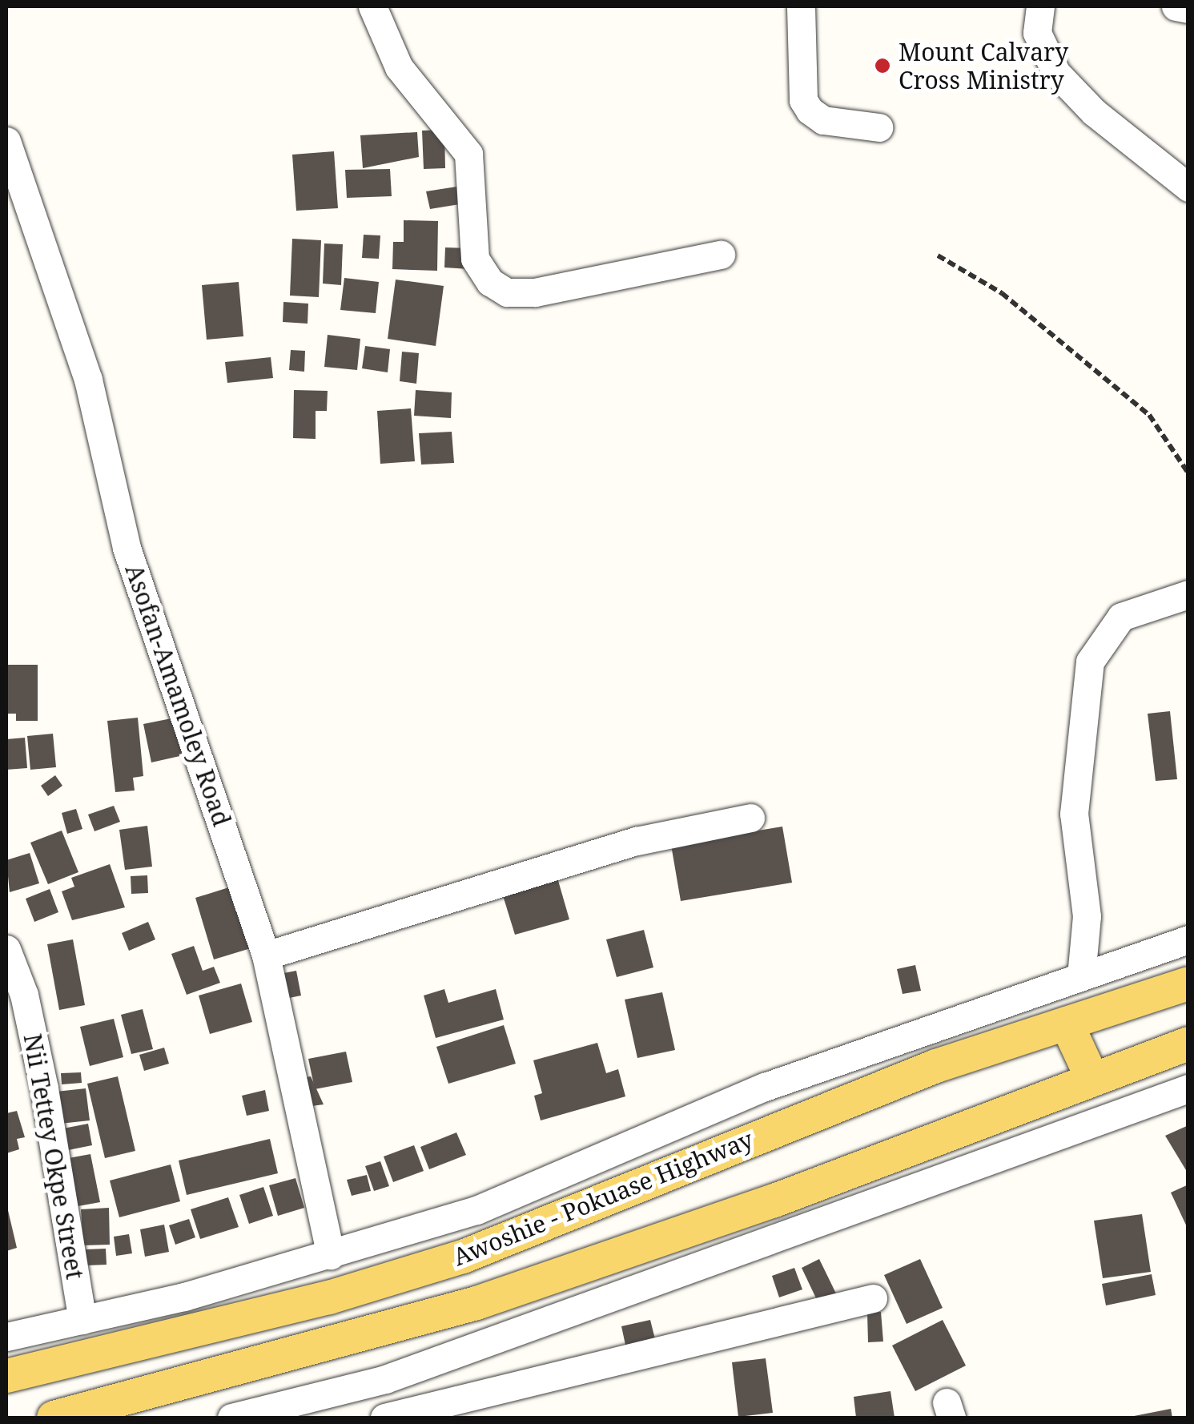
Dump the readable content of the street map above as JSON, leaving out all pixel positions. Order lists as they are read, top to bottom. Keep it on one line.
{"streets":{"main road":["Awoshie - Pokuase Highway"],"street":["Asofan-Amamoley Road","Nii Tettey Okpe Street"]},"places":["Mount Calvary Cross Ministry"]}
